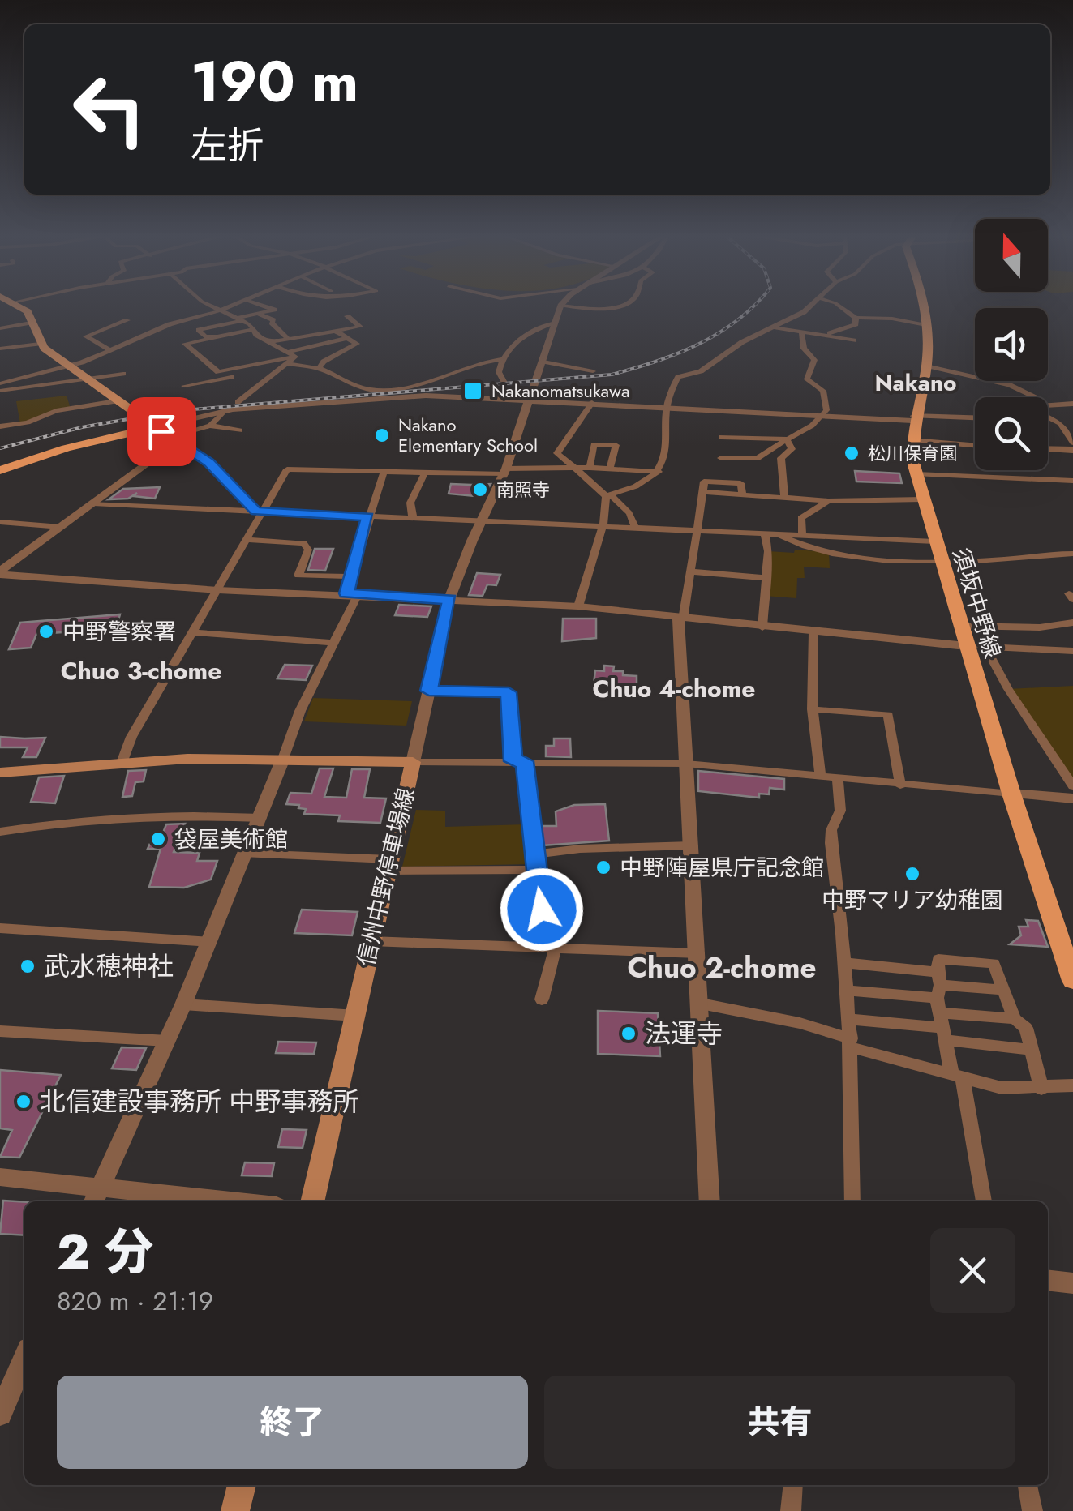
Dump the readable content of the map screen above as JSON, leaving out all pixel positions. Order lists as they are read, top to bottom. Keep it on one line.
{"streets":{"main road":["須坂中野線","信州中野停車場線"]},"districts":["Nakano","Chuo 3-chome","Chuo 4-chome","Chuo 2-chome"],"places":{"transit":["Nakanomatsukawa"],"other":["Nakano Elementary School","松川保育園","南照寺","中野警察署","袋屋美術館","中野陣屋県庁記念館","中野マリア幼稚園","武水穂神社","法運寺","北信建設事務所 中野事務所"]},"north":"top","page":{"turn":["190 m","左折"],"heading":["2 分","820 m · 21:19"],"buttons":["終了","共有"]}}
